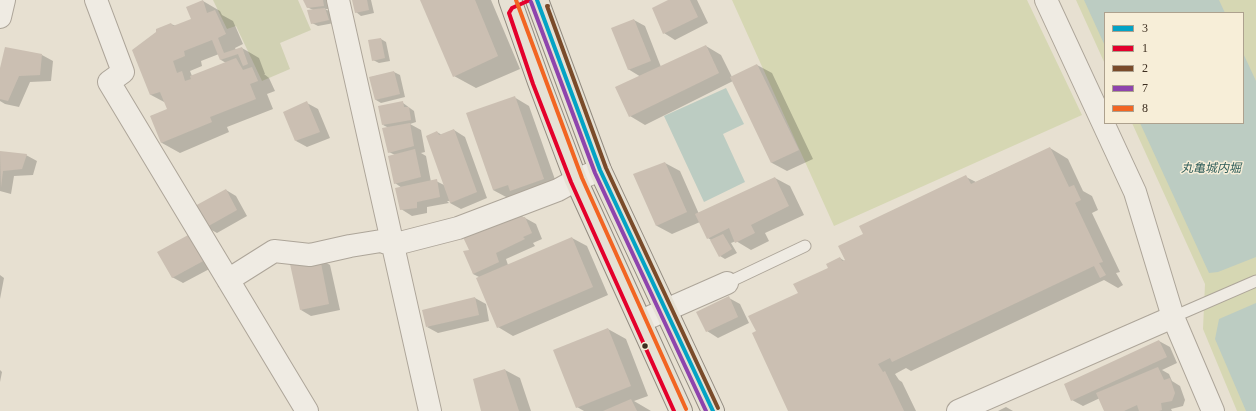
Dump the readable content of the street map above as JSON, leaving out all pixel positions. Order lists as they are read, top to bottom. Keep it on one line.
{"water":["丸亀城内堀"],"lines":["transit line 3","transit line 1","transit line 8","transit line 7","transit line 2"],"legend":["3","1","2","7","8"]}
